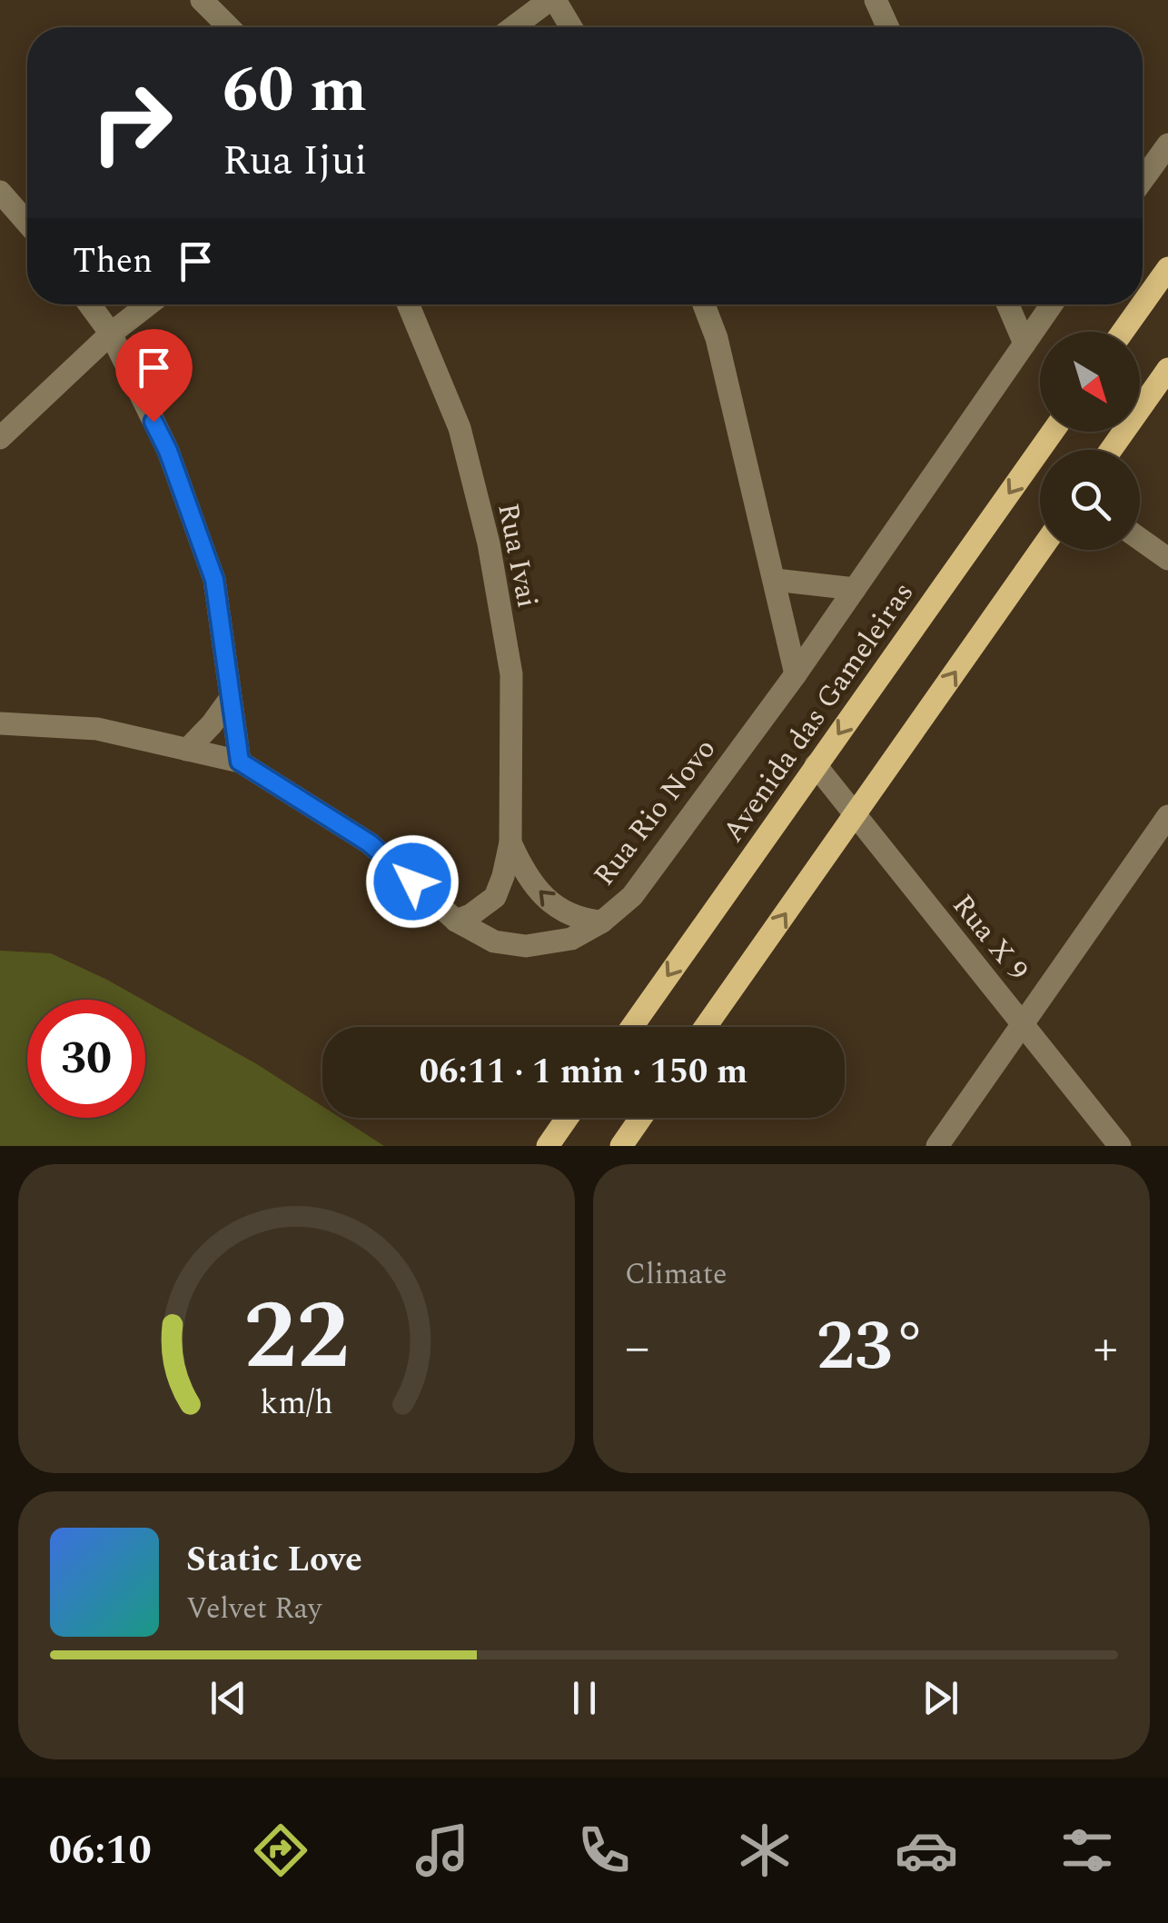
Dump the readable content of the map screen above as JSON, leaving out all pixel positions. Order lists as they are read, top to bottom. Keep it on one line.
{"streets":{"main road":["Avenida das Gameleiras"],"street":["Rua Ivai","Rua Rio Novo","Rua X 9"]},"crossings":[["Rua Ivai","Rua Rio Novo"],["Avenida das Gameleiras","Rua X 9"]],"north":"bottom right","page":{"turn":["60 m","Rua Ijui"],"then":"Then","limit":"30","trip":"06:11 · 1 min · 150 m","tile":"Climate","heat":["−","23°","+"],"song":["Static Love","Velvet Ray"],"tabs":"06:10","gauge":["22","km/h"]}}
